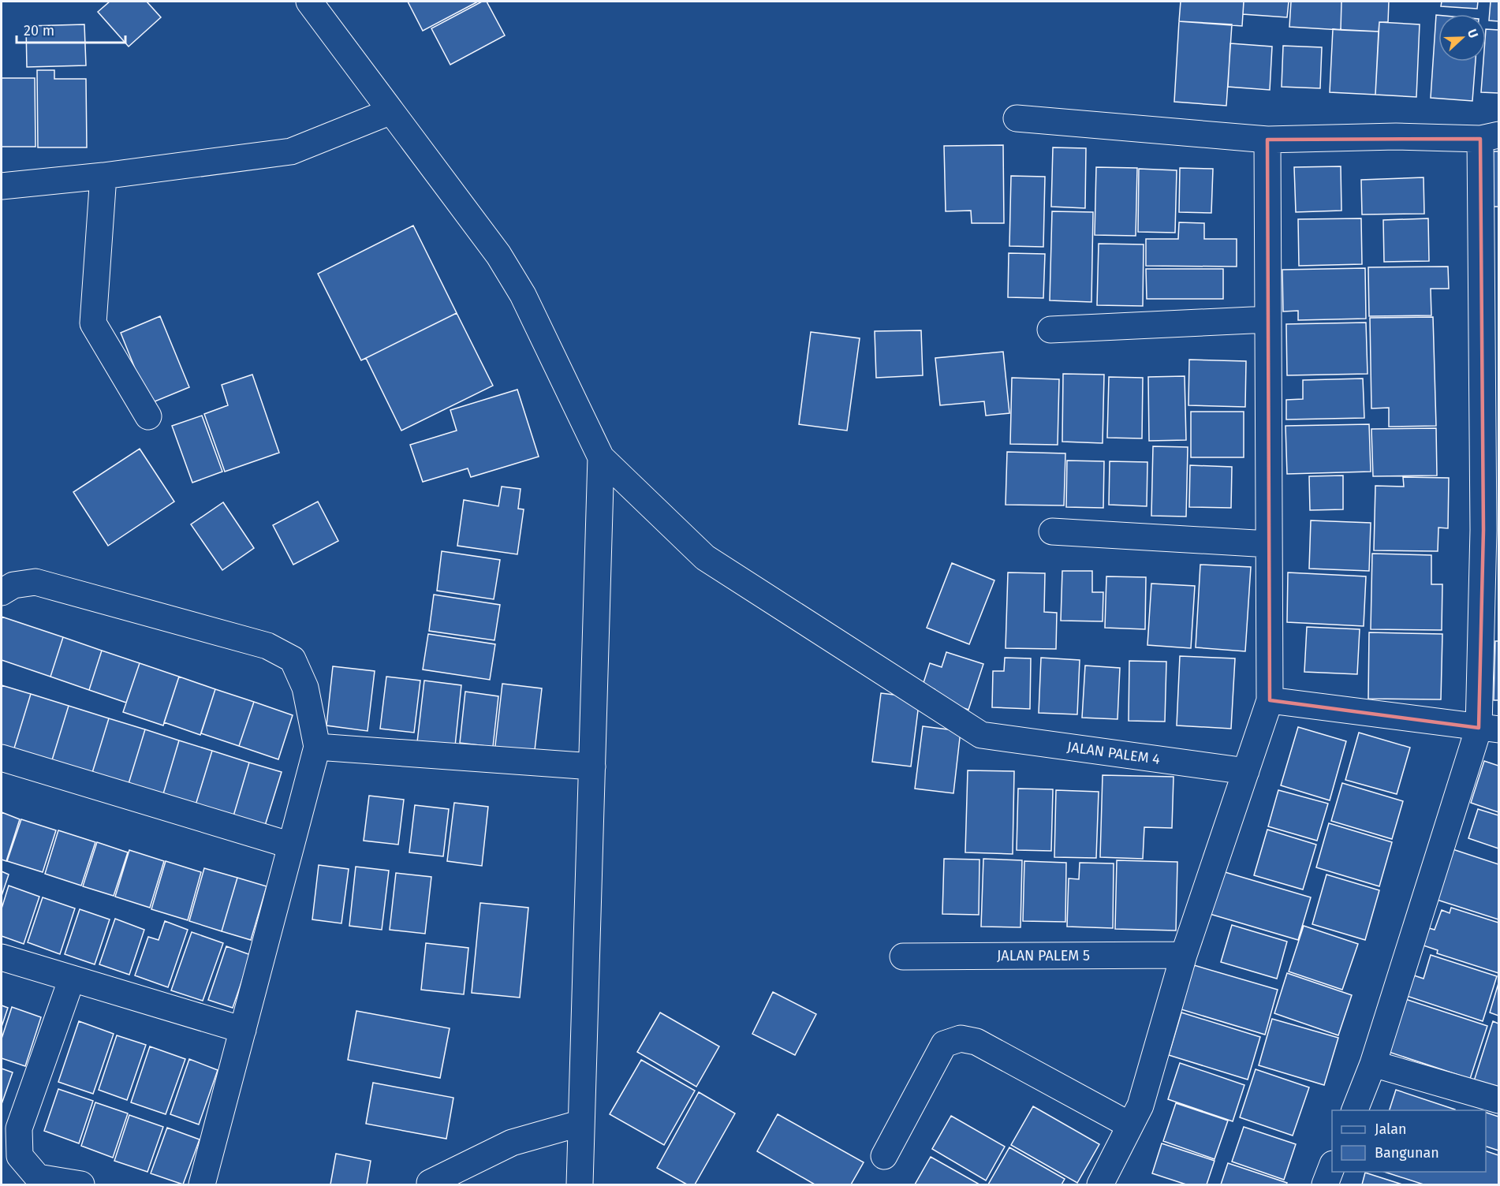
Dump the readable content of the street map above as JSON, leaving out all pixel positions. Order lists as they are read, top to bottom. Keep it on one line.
{"streets":{"street":["JALAN PALEM 4","JALAN PALEM 5"]},"legend":["Jalan","Bangunan"],"scale_bar":"20 m","north":"right"}
